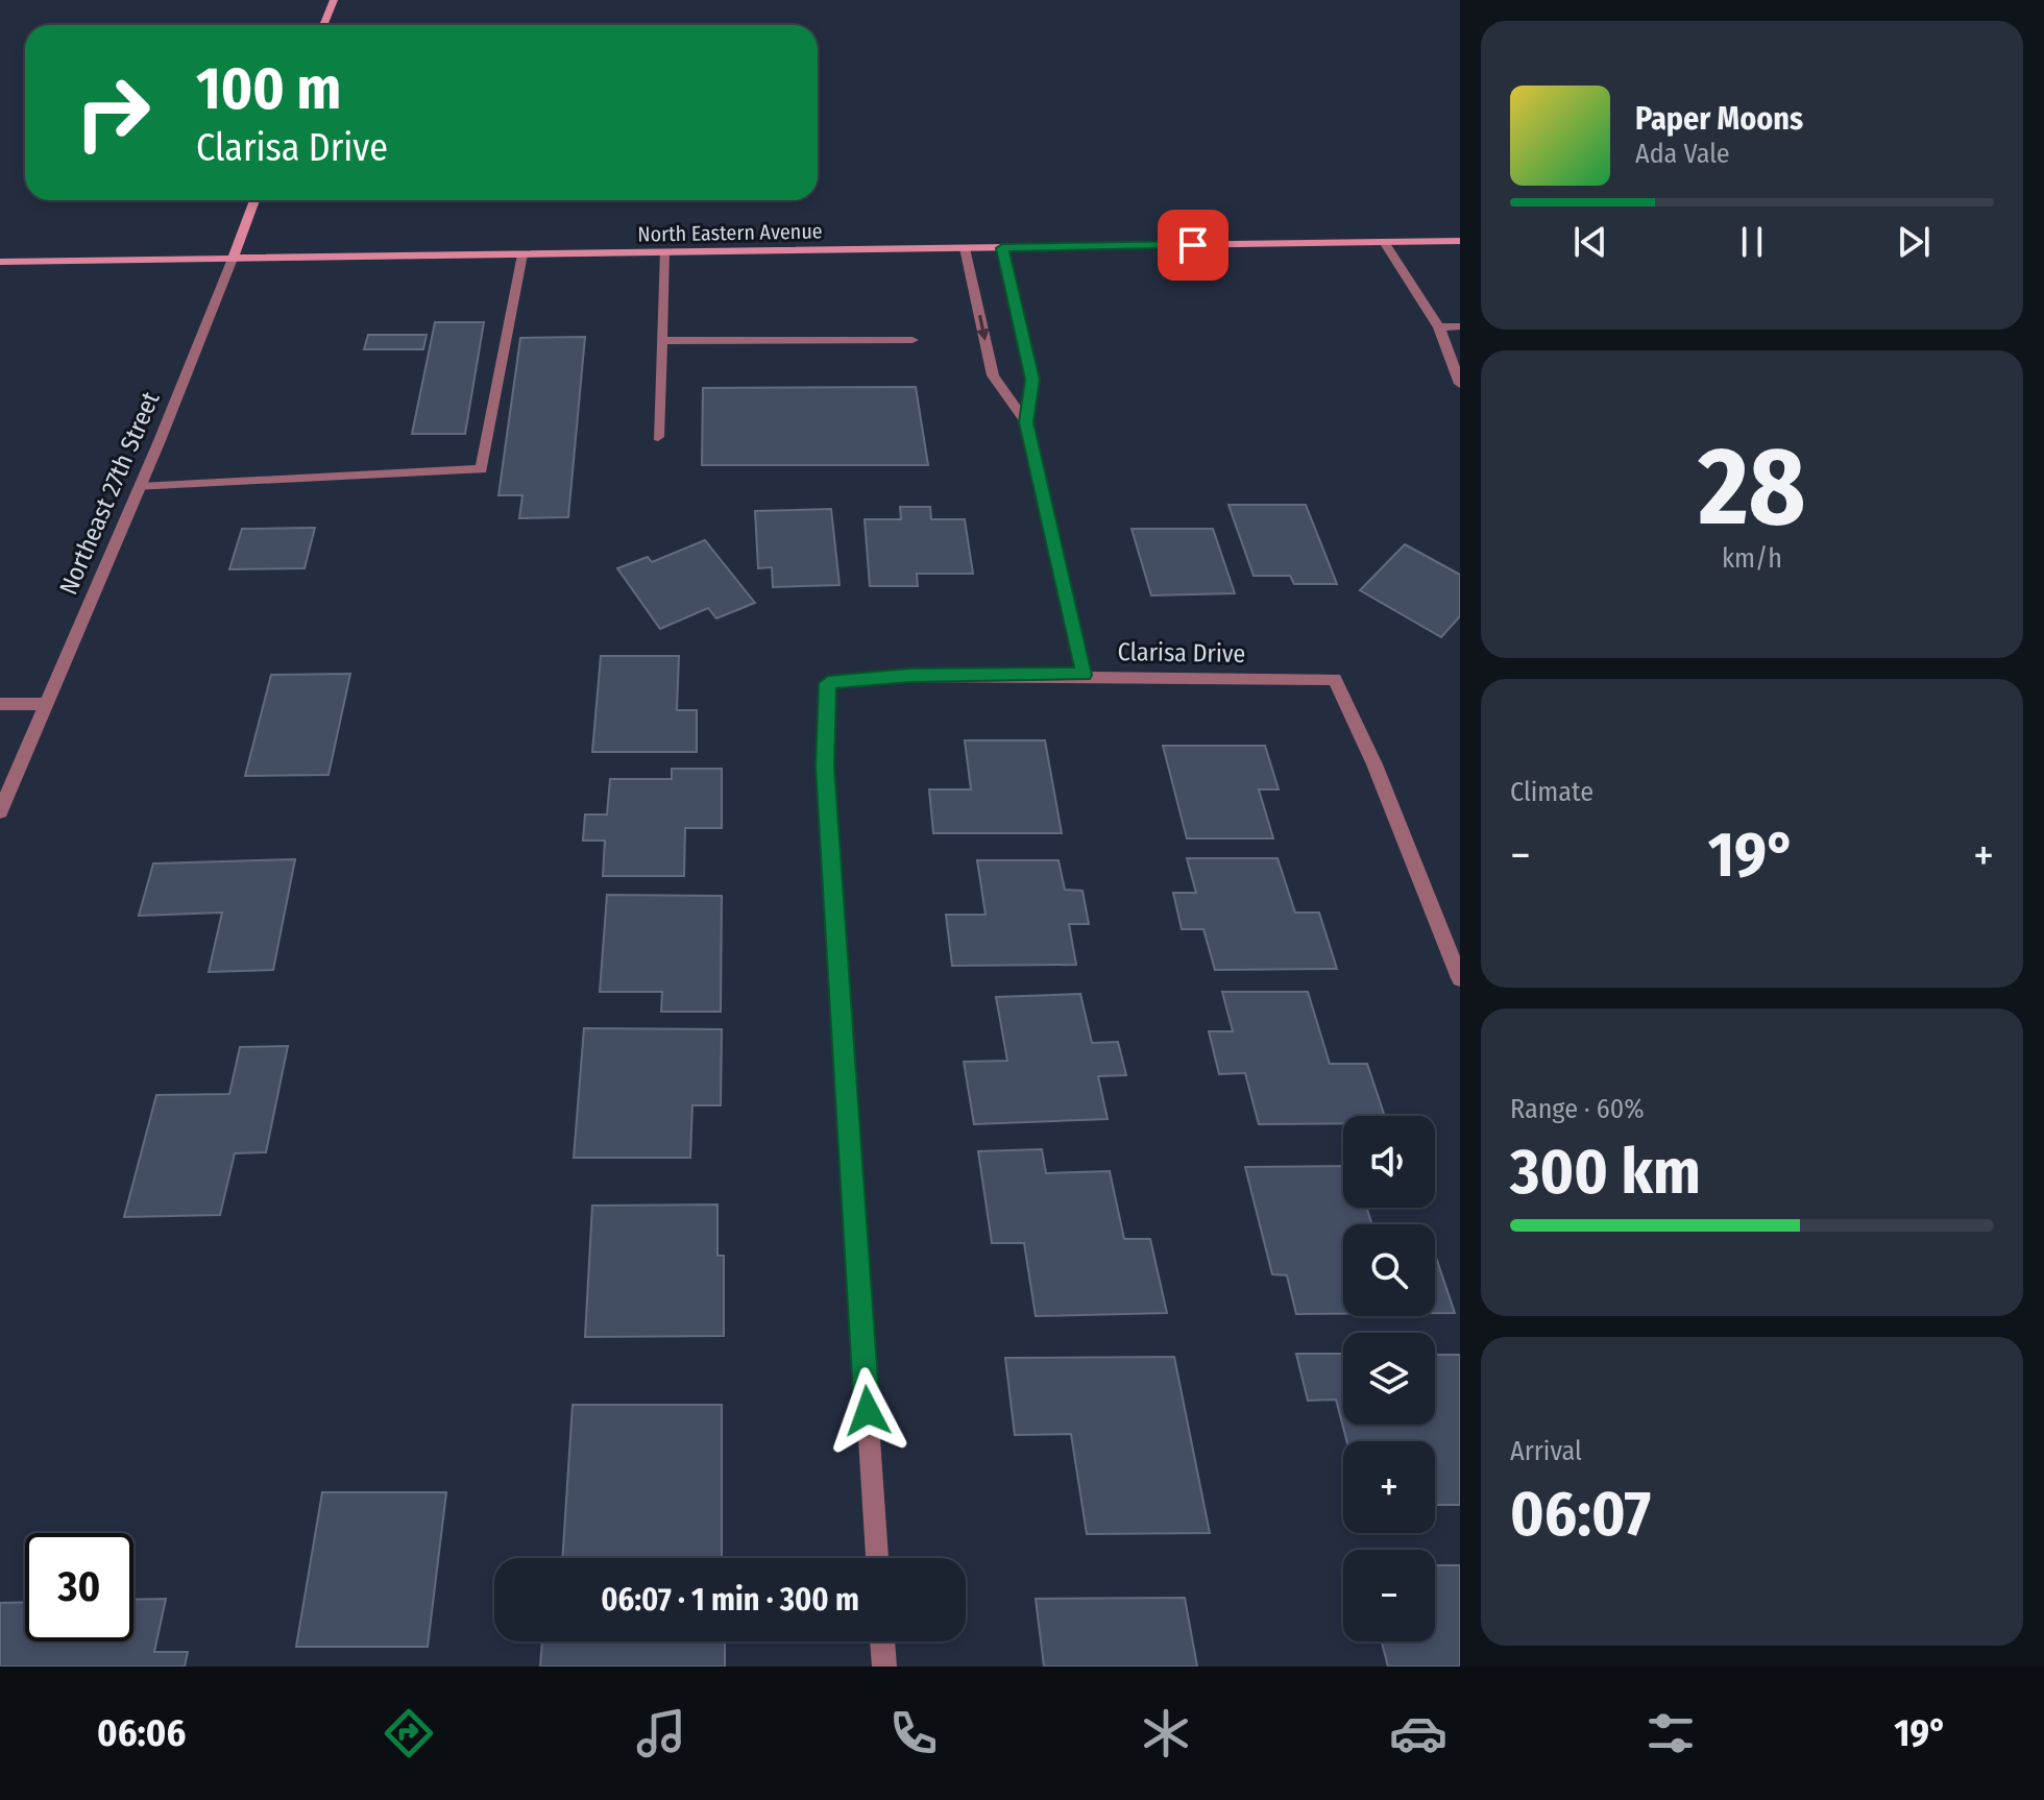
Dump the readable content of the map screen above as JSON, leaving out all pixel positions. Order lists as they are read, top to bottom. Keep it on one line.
{"streets":{"main road":["North Eastern Avenue","Northeast 27th Street"],"street":["Clarisa Drive"]},"crossings":[["North Eastern Avenue","Northeast 27th Street"]],"page":{"turn":["100 m","Clarisa Drive"],"song":["Paper Moons","Ada Vale"],"tile":[["28","km/h"],"Climate",["Range · 60%","300 km"],["Arrival","06:07"]],"heat":["−","19°","+"],"map_buttons":["+","−"],"limit":"30","trip":"06:07 · 1 min · 300 m","tabs":["06:06","19°"]}}
